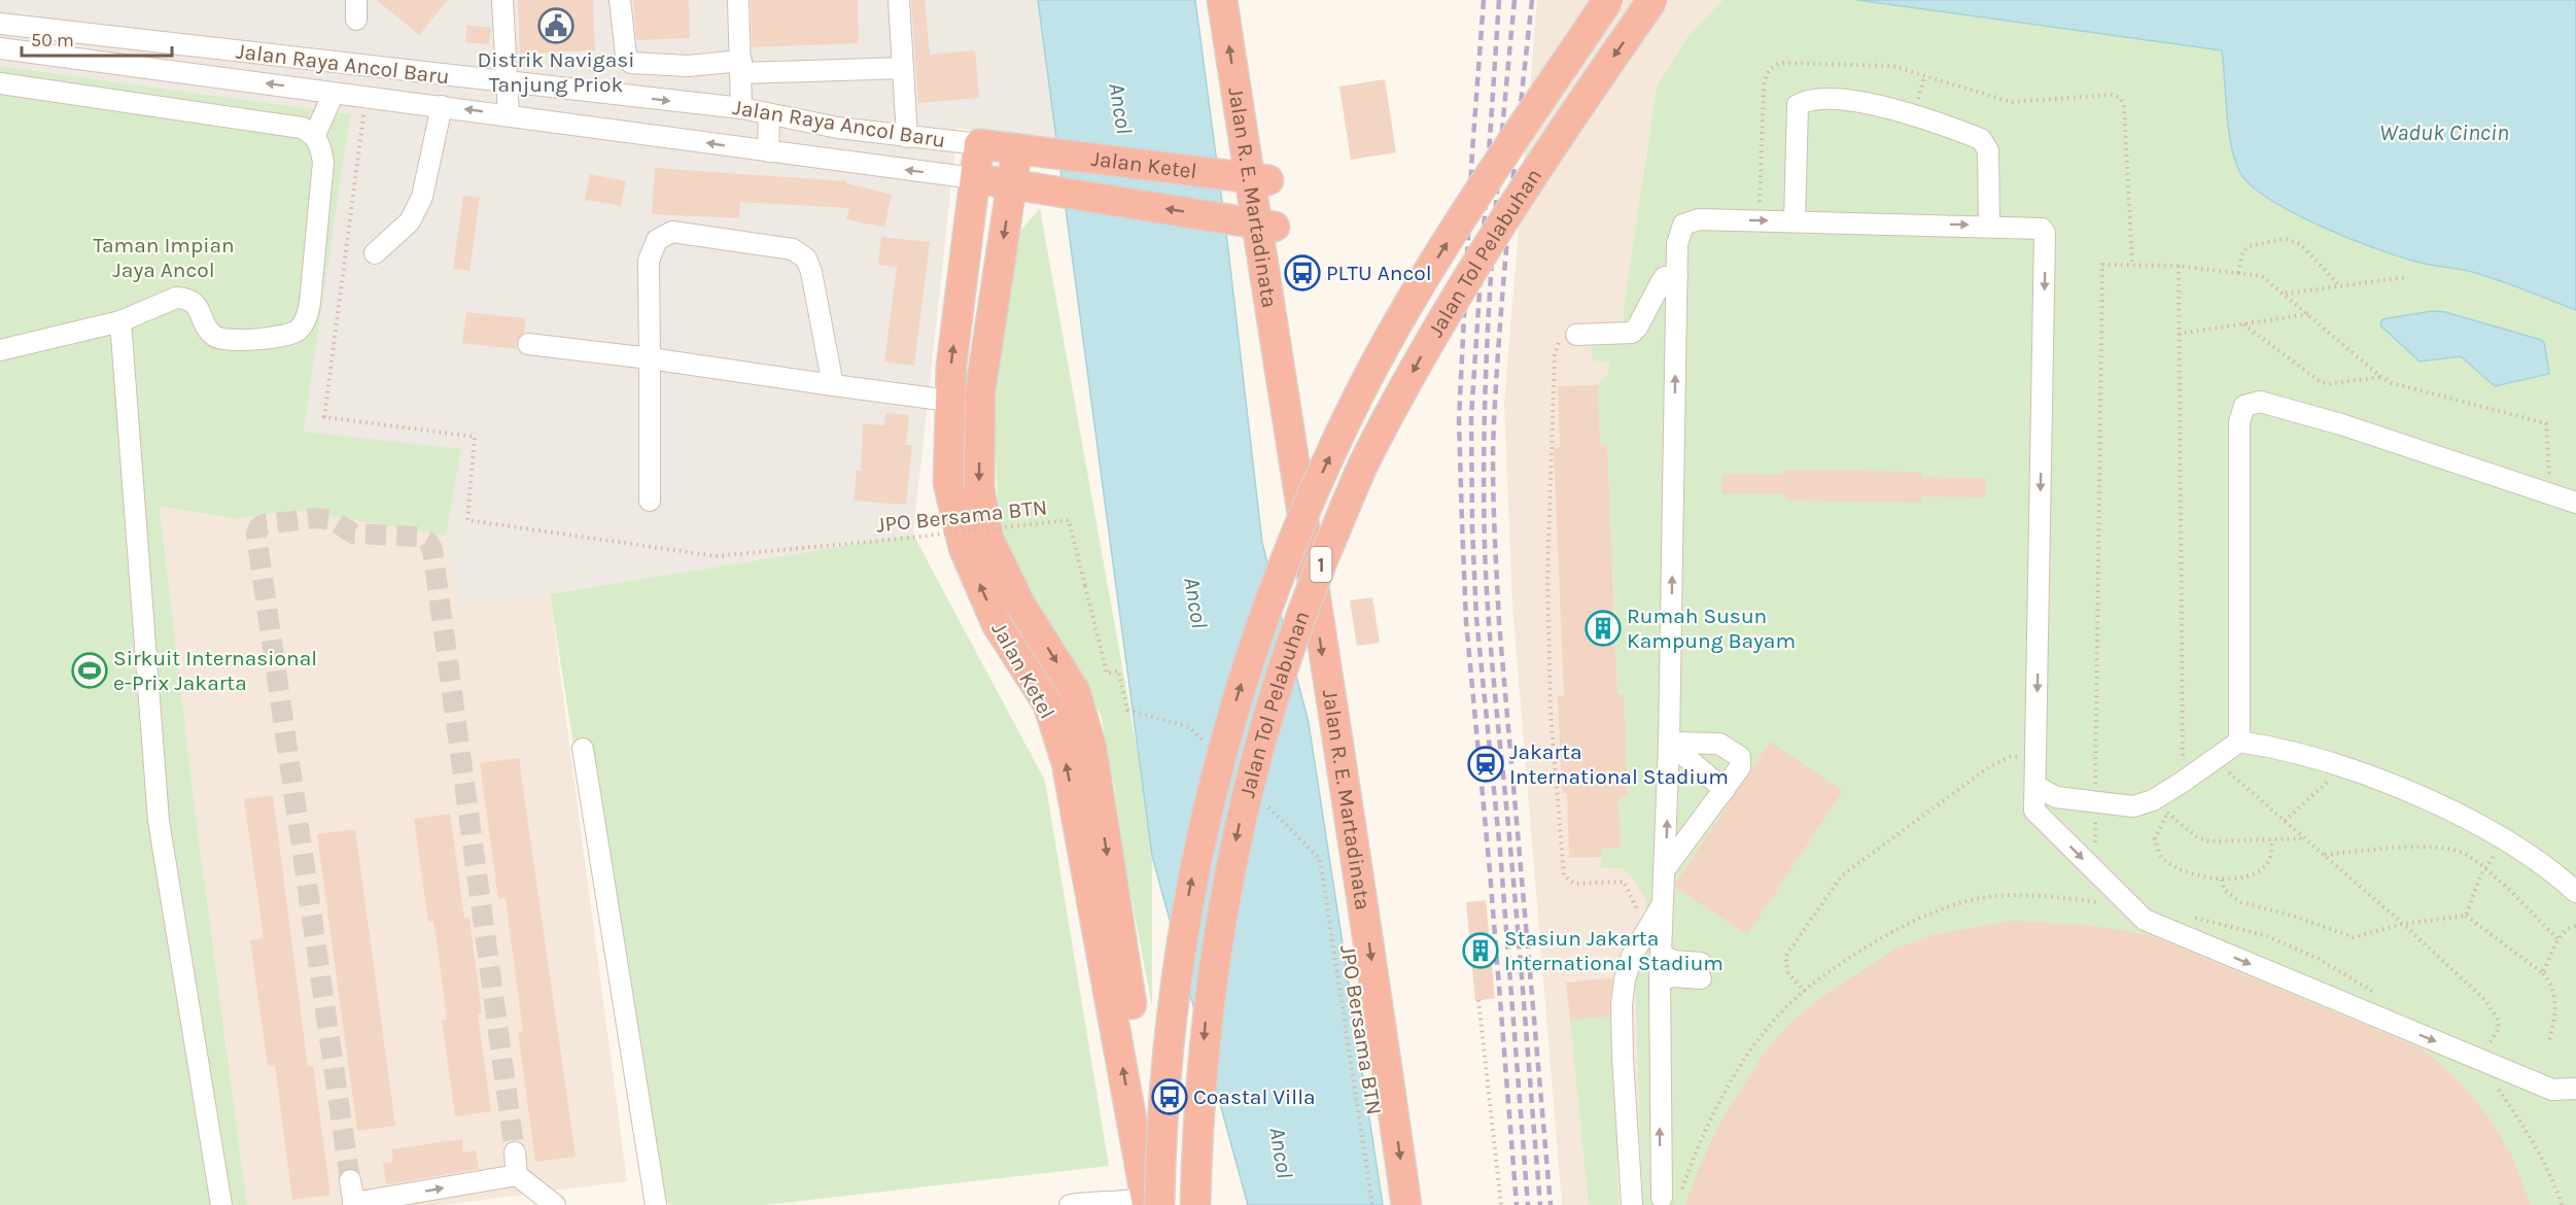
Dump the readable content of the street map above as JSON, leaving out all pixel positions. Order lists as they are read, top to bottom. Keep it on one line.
{"streets":{"highway":["Jalan Ketel","Jalan R. E. Martadinata","Jalan Tol Pelabuhan","1"],"street":["Jalan Raya Ancol Baru"],"path":["JPO Bersama BTN"]},"crossings":[["Jalan Raya Ancol Baru","Jalan Ketel"],["Jalan Ketel","Jalan R. E. Martadinata"],["Jalan Ketel","Jalan Tol Pelabuhan"]],"water":["Ancol","Waduk Cincin"],"parks":["Taman Impian Jaya Ancol"],"places":{"public building":["Distrik Navigasi Tanjung Priok"],"bus stop":["PLTU Ancol","Coastal Villa"],"building":["Rumah Susun Kampung Bayam","Stasiun Jakarta International Stadium"],"sports":["Sirkuit Internasional e-Prix Jakarta"],"station":["Jakarta International Stadium"]},"scale_bar":"50 m"}
